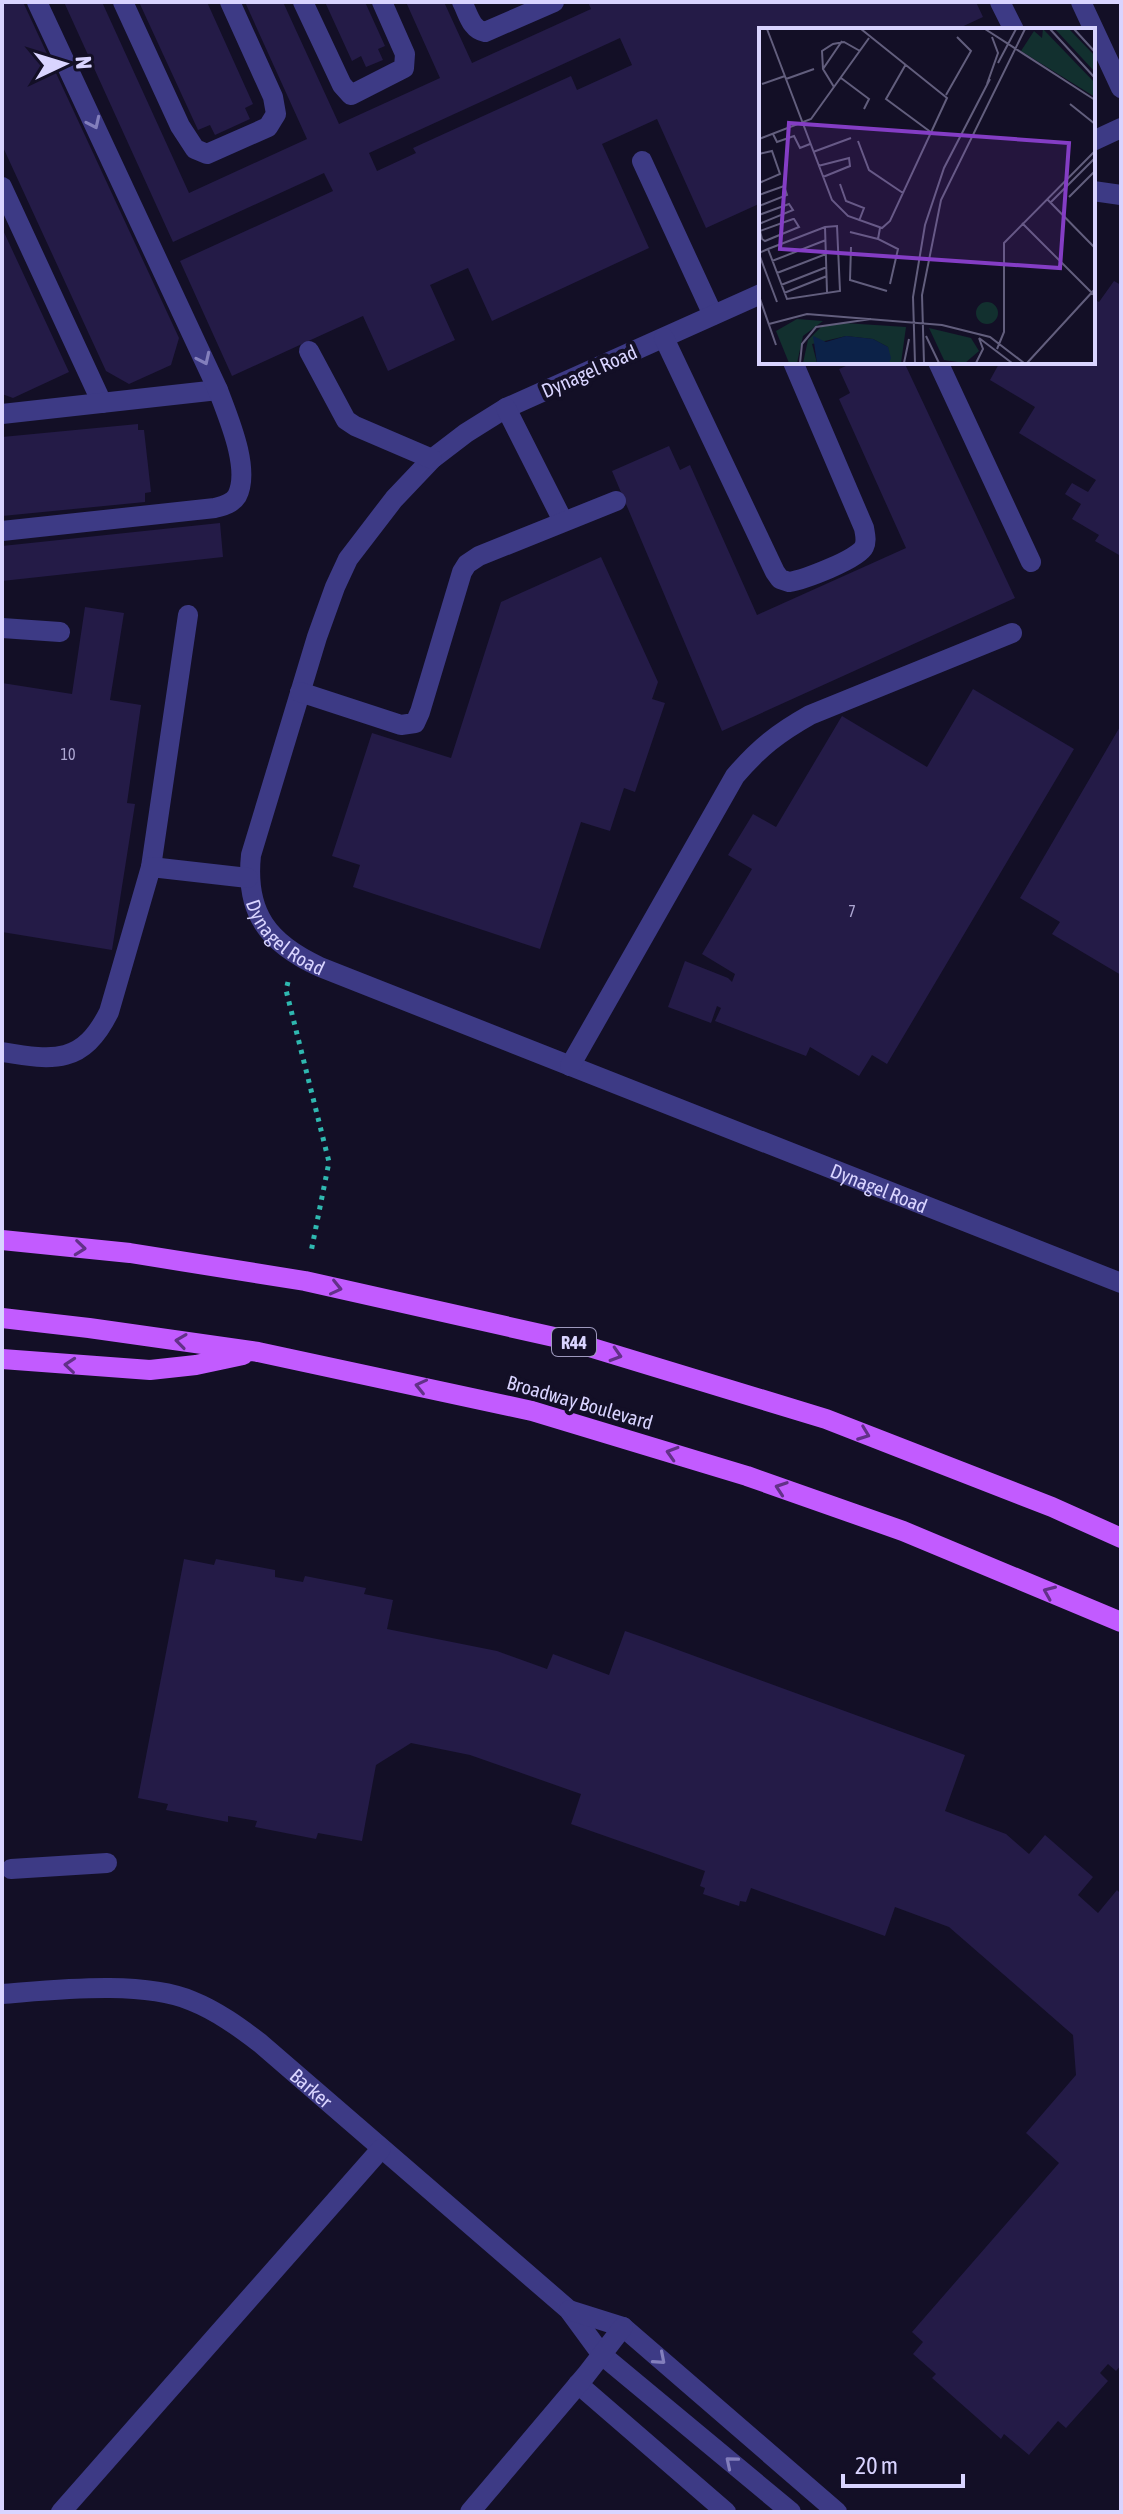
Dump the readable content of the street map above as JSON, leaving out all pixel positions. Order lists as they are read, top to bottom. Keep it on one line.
{"streets":{"main road":["R44","Broadway Boulevard"],"street":["Dynagel Road","Barker"]},"house_numbers":["10","7"],"scale_bar":"20 m","north":"right"}
